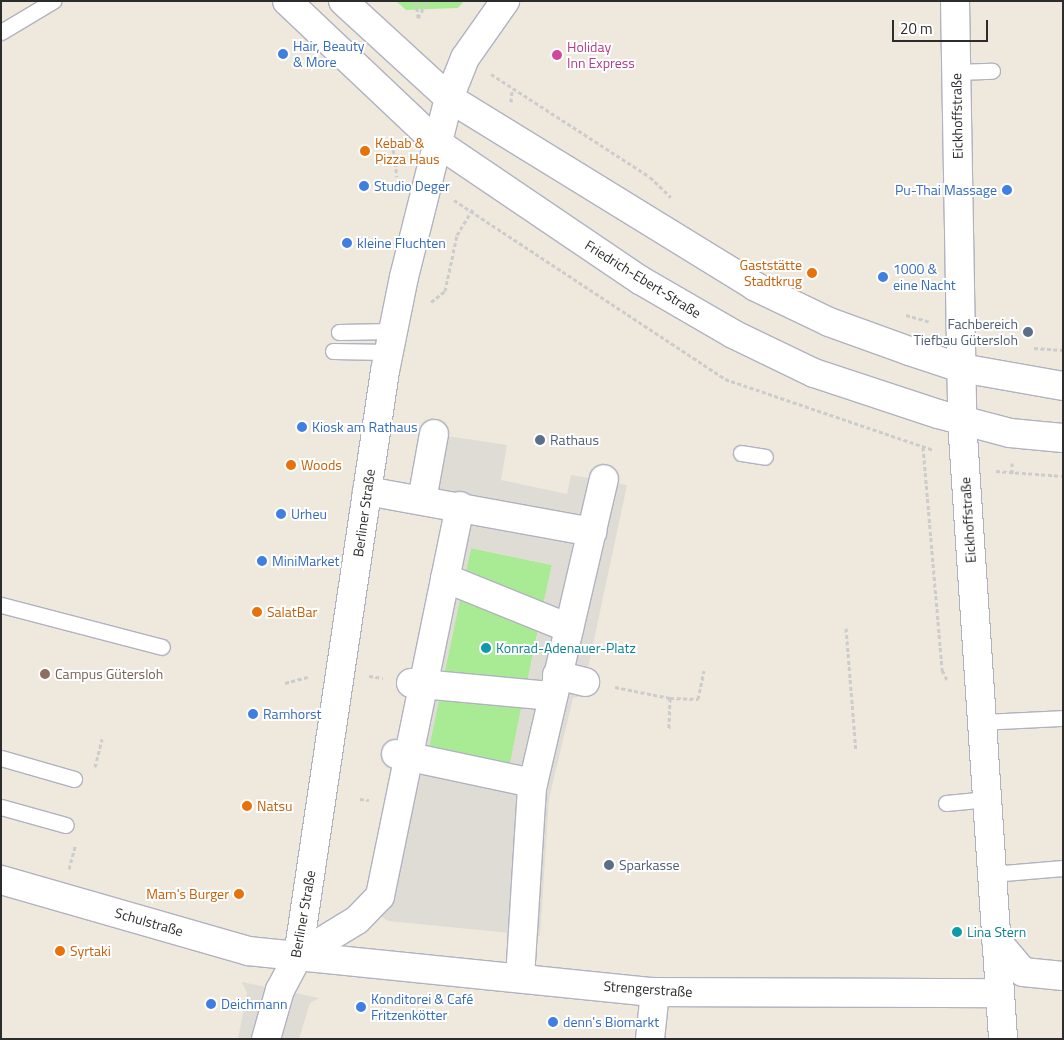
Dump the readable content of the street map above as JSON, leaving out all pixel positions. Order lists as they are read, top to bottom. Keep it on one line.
{"streets":{"street":["Eickhoffstraße","Friedrich-Ebert-Straße","Berliner Straße","Schulstraße","Strengerstraße"]},"crossings":[["Eickhoffstraße","Friedrich-Ebert-Straße"],["Eickhoffstraße","Strengerstraße"],["Friedrich-Ebert-Straße","Berliner Straße"],["Berliner Straße","Schulstraße"],["Berliner Straße","Strengerstraße"],["Schulstraße","Strengerstraße"]],"places":["Hair, Beauty & More","Holiday Inn Express","Kebab & Pizza Haus","Studio Deger","Pu-Thai Massage","kleine Fluchten","Gaststätte Stadtkrug","1000 & eine Nacht","Fachbereich Tiefbau Gütersloh","Kiosk am Rathaus","Rathaus","Woods","Urheu","MiniMarket","SalatBar","Konrad-Adenauer-Platz","Campus Gütersloh","Ramhorst","Natsu","Sparkasse","Mam's Burger","Lina Stern","Syrtaki","Deichmann","Konditorei & Café Fritzenkötter","denn's Biomarkt"],"scale_bar":"20 m"}
